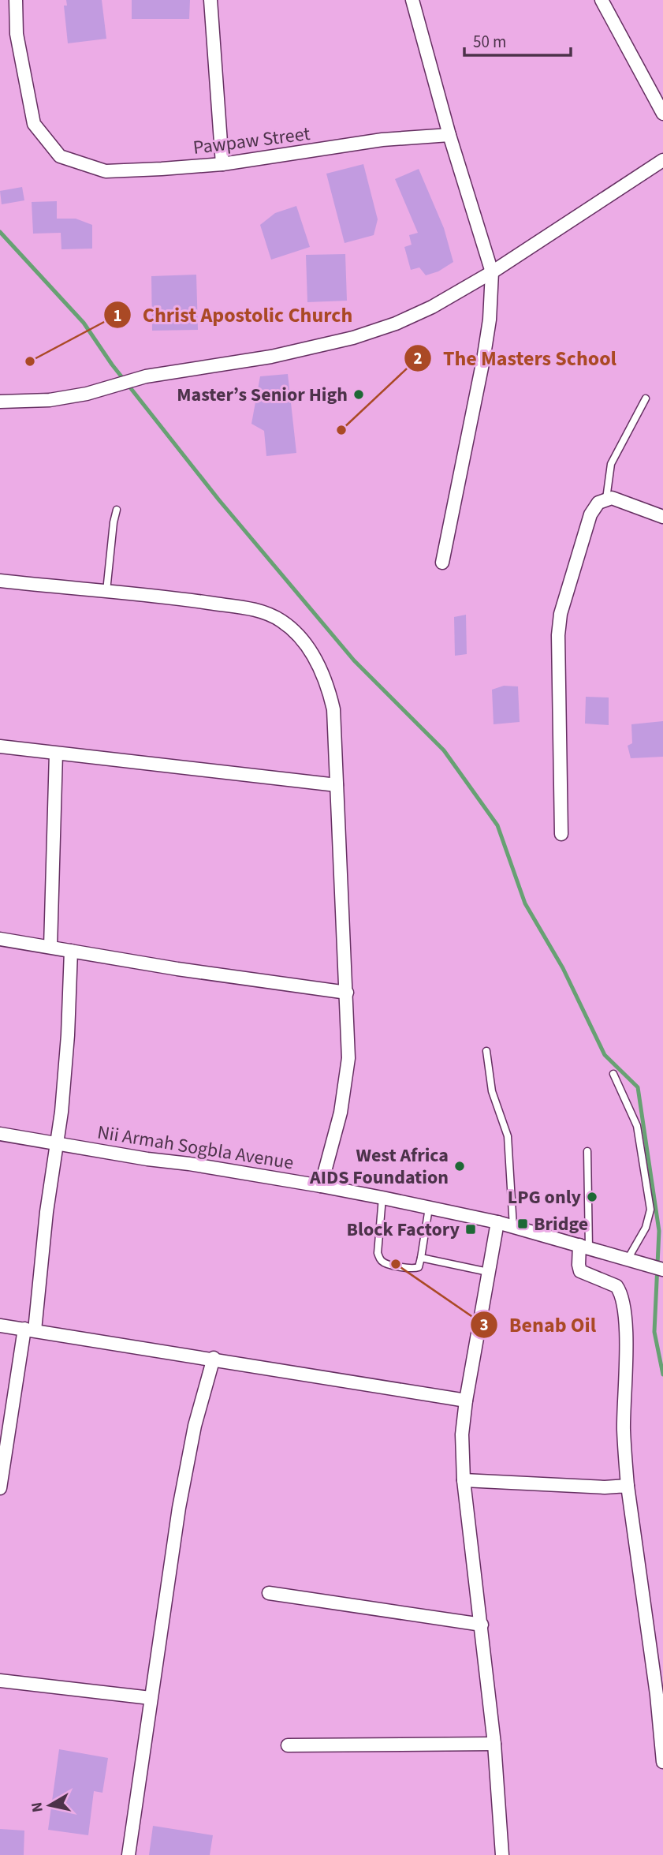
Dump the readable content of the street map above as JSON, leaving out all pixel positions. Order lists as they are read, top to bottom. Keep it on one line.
{"streets":{"street":["Pawpaw Street","Nii Armah Sogbla Avenue"]},"places":{"other":["Christ Apostolic Church","Master’s Senior High","The Masters School","West Africa AIDS Foundation","LPG only","Benab Oil"],"transit":["Bridge","Block Factory"]},"scale_bar":"50 m","north":"left"}
